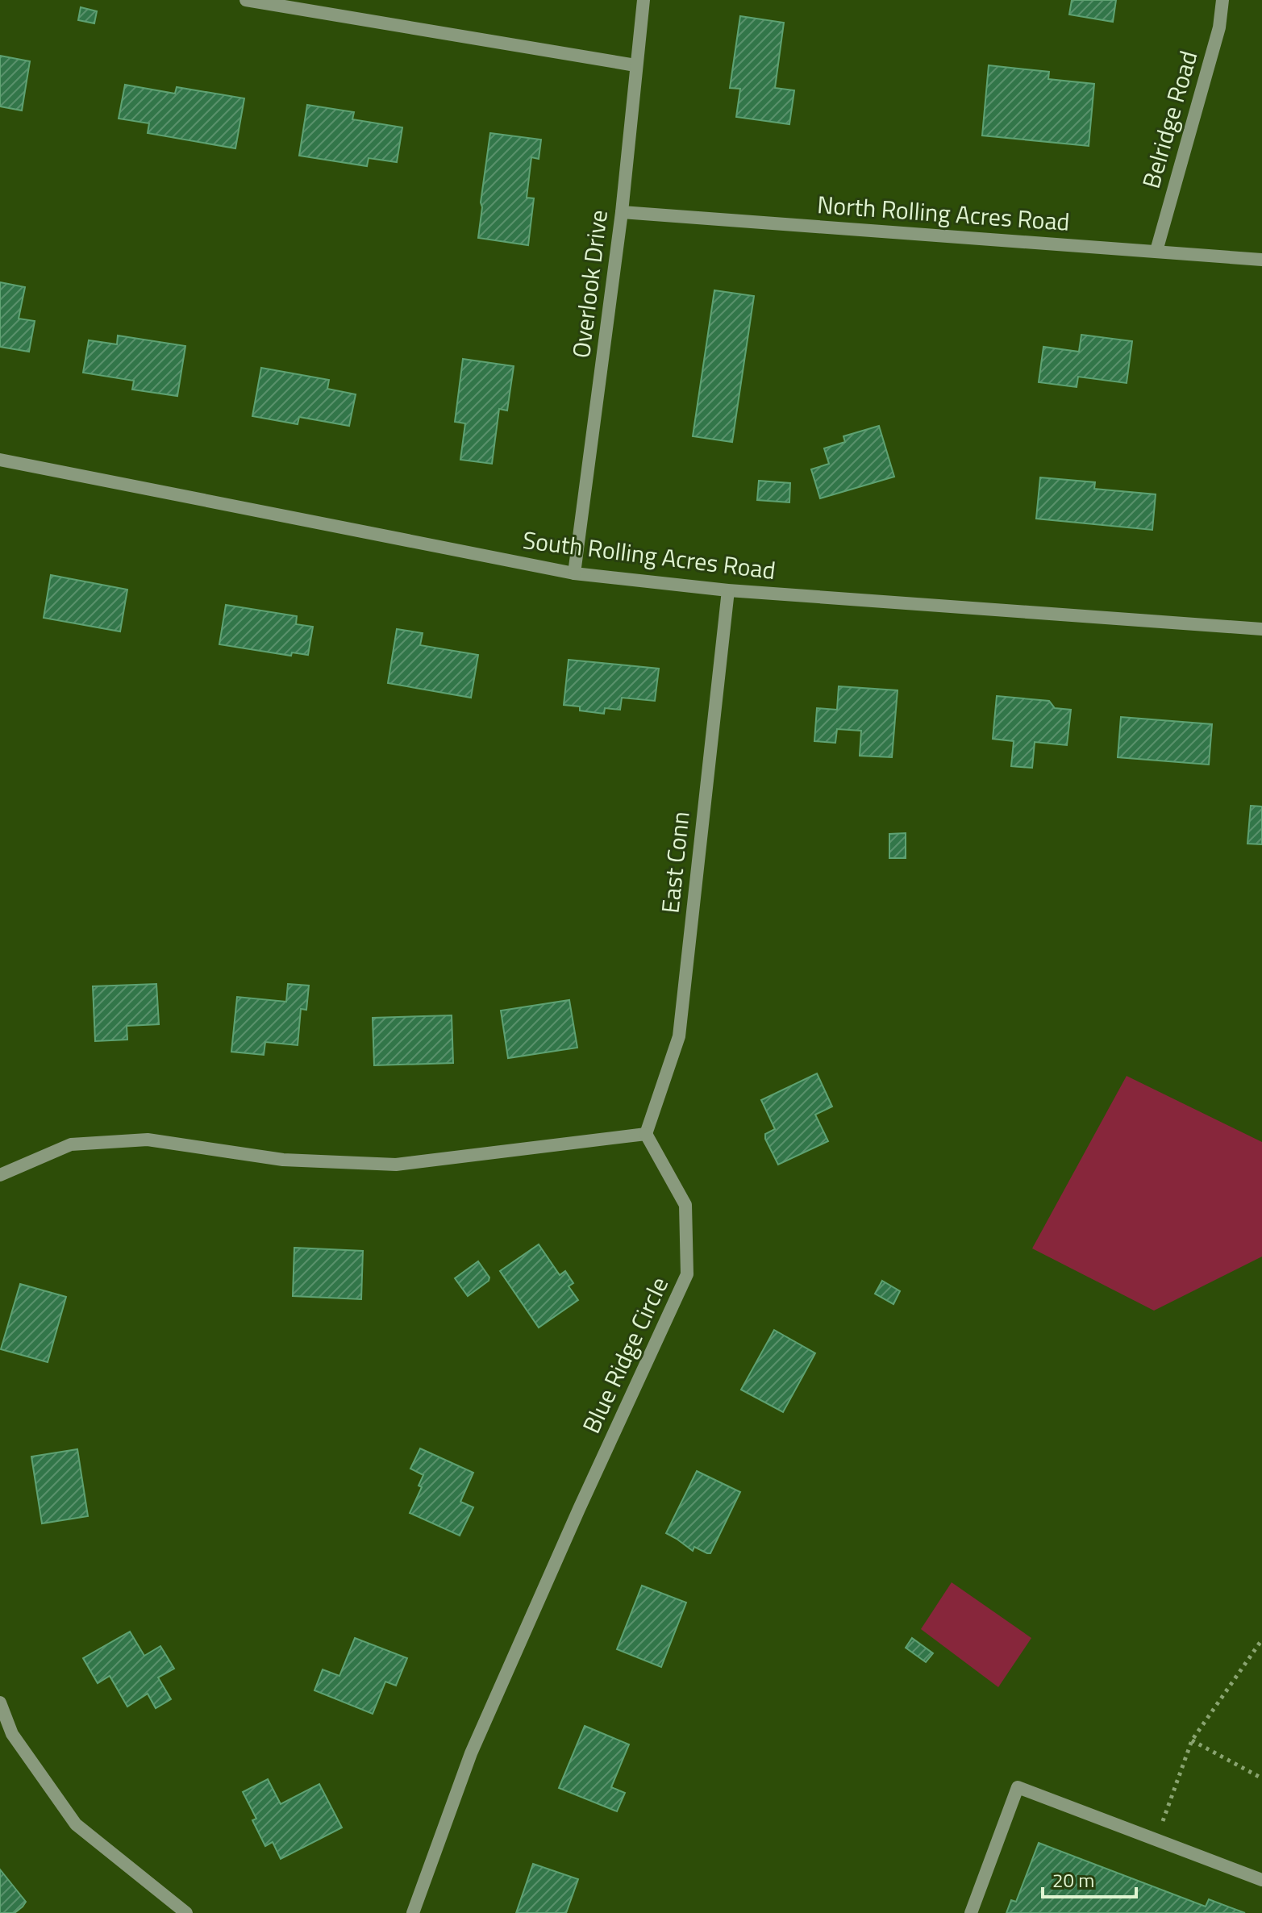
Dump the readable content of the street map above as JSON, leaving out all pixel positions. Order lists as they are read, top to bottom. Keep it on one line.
{"streets":{"street":["Belridge Road","North Rolling Acres Road","Overlook Drive","South Rolling Acres Road","East Conn","Blue Ridge Circle"]},"crossings":[["Belridge Road","North Rolling Acres Road"],["North Rolling Acres Road","Overlook Drive"],["Overlook Drive","South Rolling Acres Road"],["South Rolling Acres Road","East Conn"],["East Conn","Blue Ridge Circle"]],"scale_bar":"20 m"}
